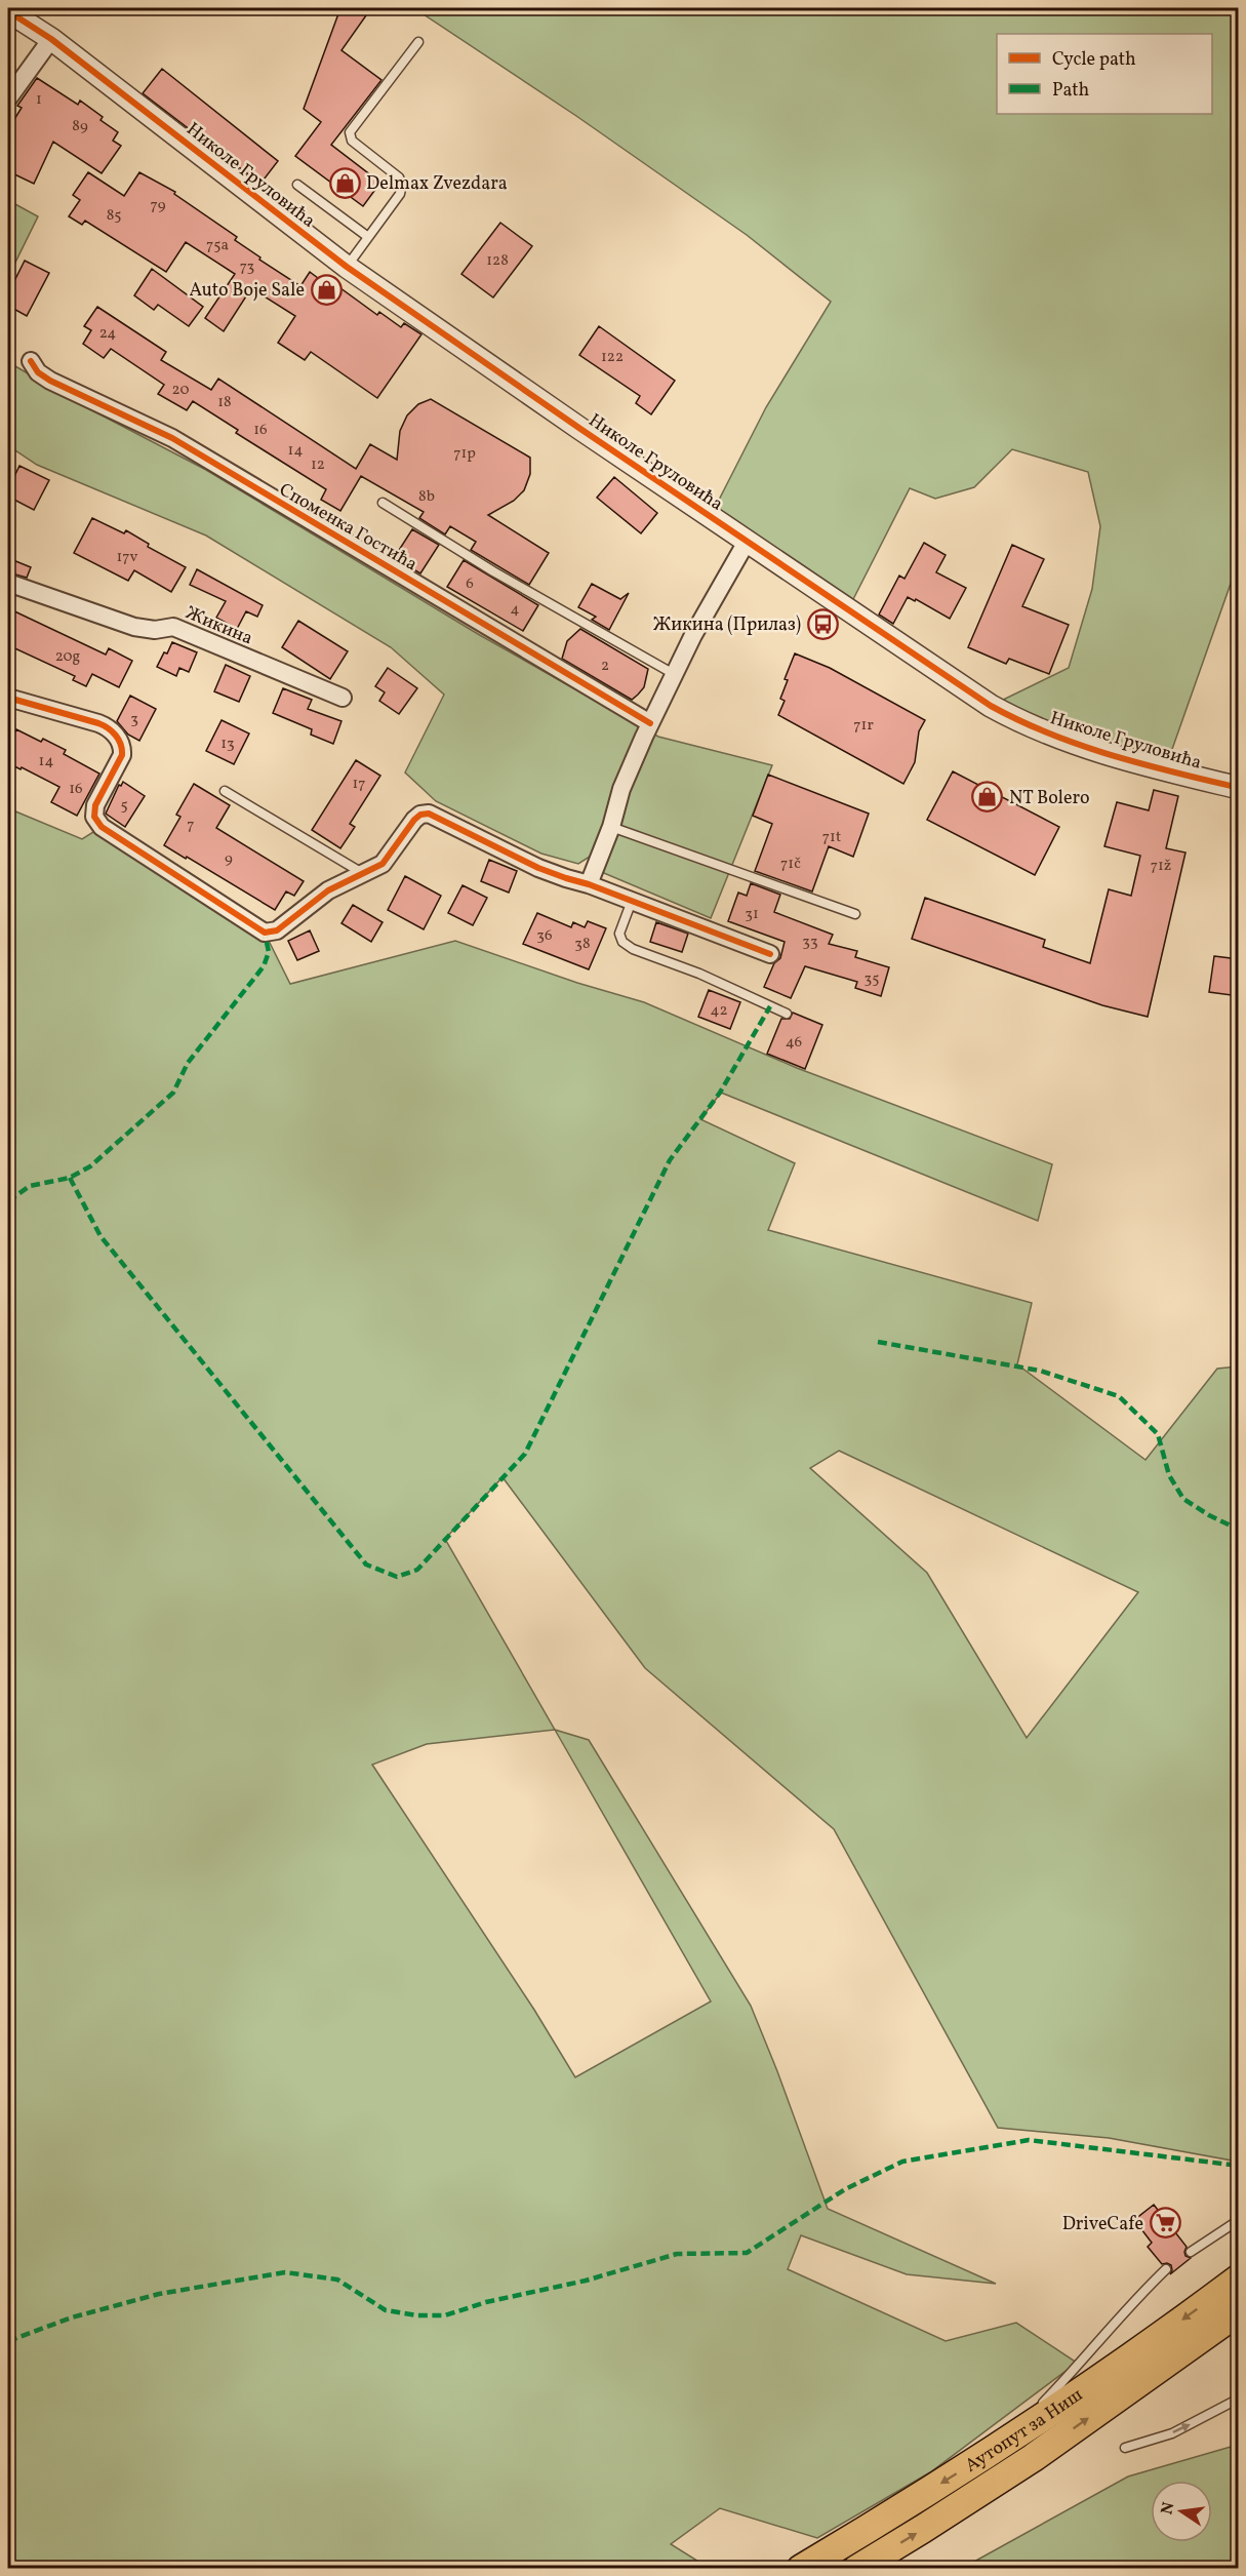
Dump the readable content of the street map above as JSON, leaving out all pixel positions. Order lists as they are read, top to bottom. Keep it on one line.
{"streets":{"highway":["Аутопут за Ниш"],"street":["Николе Груловића","Споменка Гостића","Жикина"]},"places":{"shop":["Delmax Zvezdara","Auto Boje Sale","NT Bolero"],"bus stop":["Жикина (Прилаз)"],"supermarket":["DriveCafe"]},"house_numbers":["1","89","79","85","75a","128","73","24","122","20","18","16","14","71p","12","8b","17v","6","4","20g","2","3","71r","13","14","17","16","5","7","71t","9","71č","71ž","31","36","33","38","35","42","46"],"legend":["Cycle path","Path"],"north":"left"}
